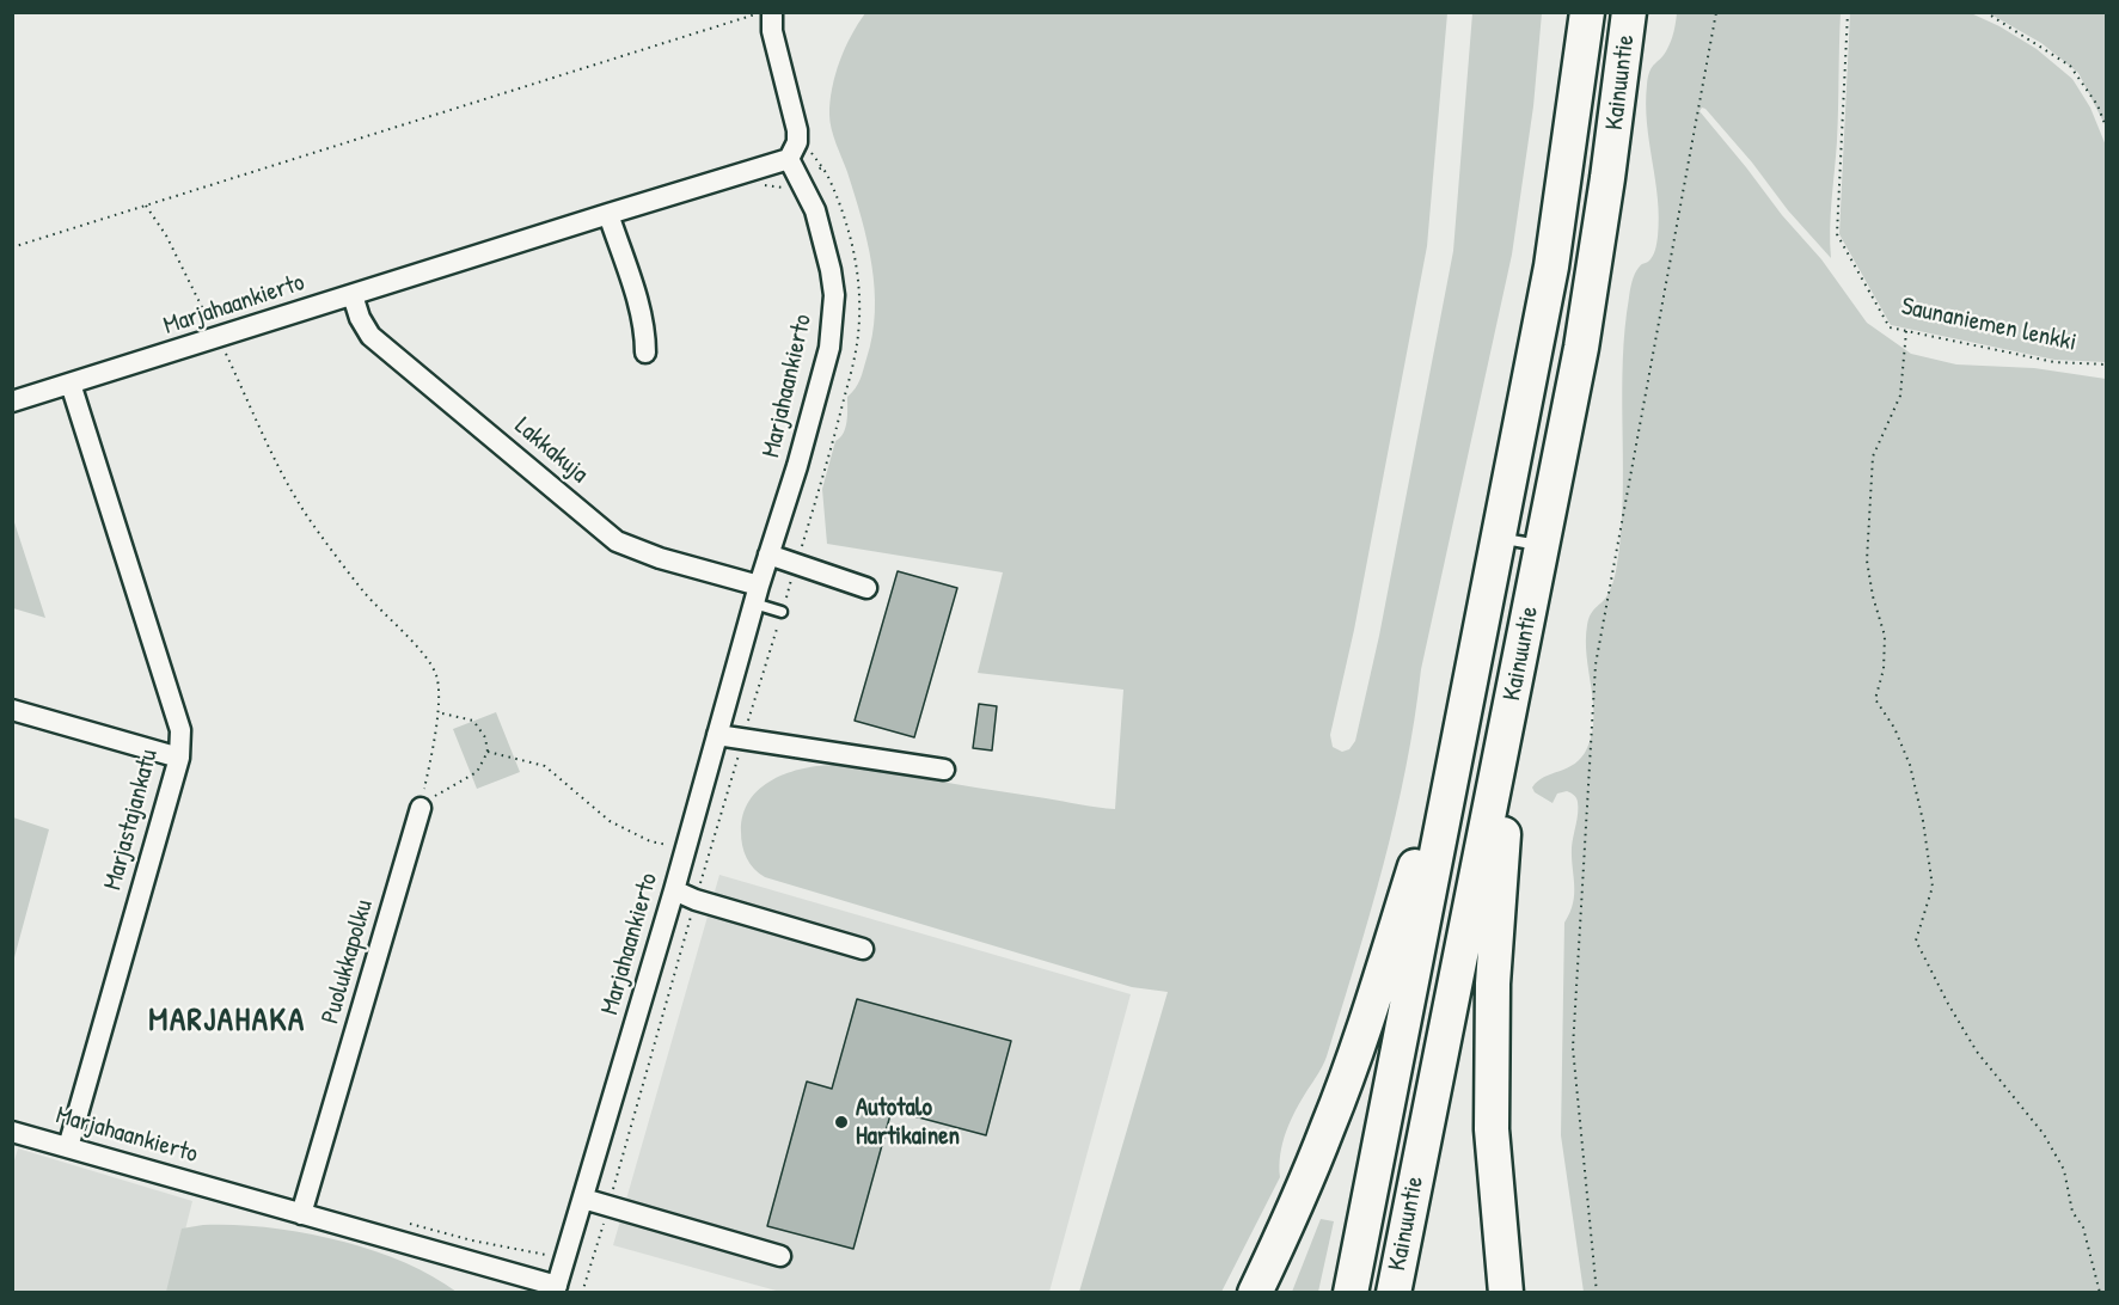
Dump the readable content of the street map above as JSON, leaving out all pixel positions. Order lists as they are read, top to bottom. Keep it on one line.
{"streets":{"highway":["Kainuuntie"],"street":["Marjahaankierto","Lakkakuja","Marjastajankatu","Puolukkapolku"],"path":["Saunaniemen lenkki"]},"crossings":[["Marjahaankierto","Lakkakuja"],["Marjahaankierto","Marjastajankatu"],["Marjahaankierto","Puolukkapolku"]],"districts":["MARJAHAKA"],"places":["Autotalo Hartikainen"]}
